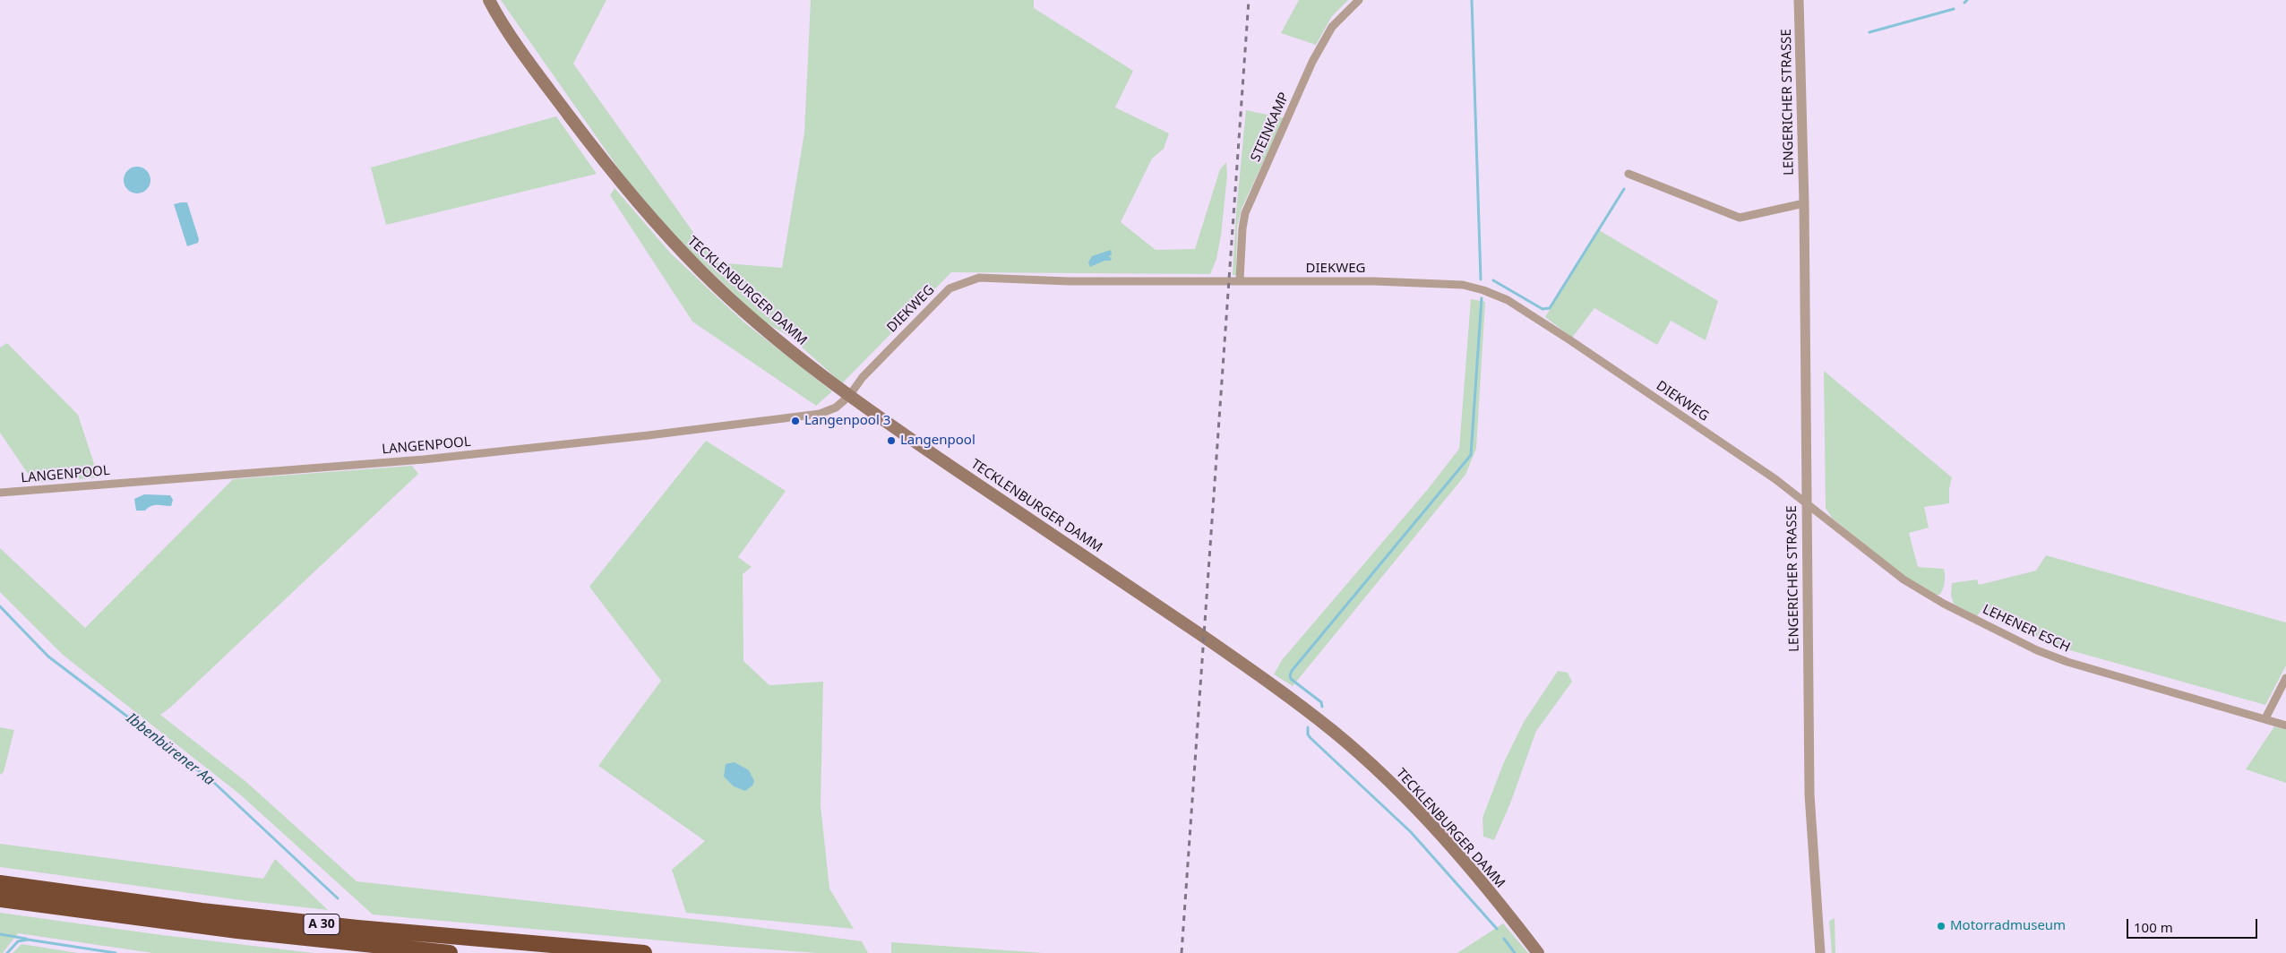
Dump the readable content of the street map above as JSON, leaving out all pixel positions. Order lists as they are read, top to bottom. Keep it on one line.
{"streets":{"highway":["A 30"],"main road":["TECKLENBURGER DAMM"],"street":["LENGERICHER STRASSE","STEINKAMP","DIEKWEG","LANGENPOOL","LEHENER ESCH"]},"crossings":[["LENGERICHER STRASSE","DIEKWEG"],["LENGERICHER STRASSE","LEHENER ESCH"],["STEINKAMP","DIEKWEG"],["DIEKWEG","TECKLENBURGER DAMM"],["DIEKWEG","LANGENPOOL"],["DIEKWEG","LEHENER ESCH"],["TECKLENBURGER DAMM","LANGENPOOL"]],"water":["Ibbenbürener Aa"],"places":["Langenpool 3","Langenpool","Motorradmuseum"],"scale_bar":"100 m"}
